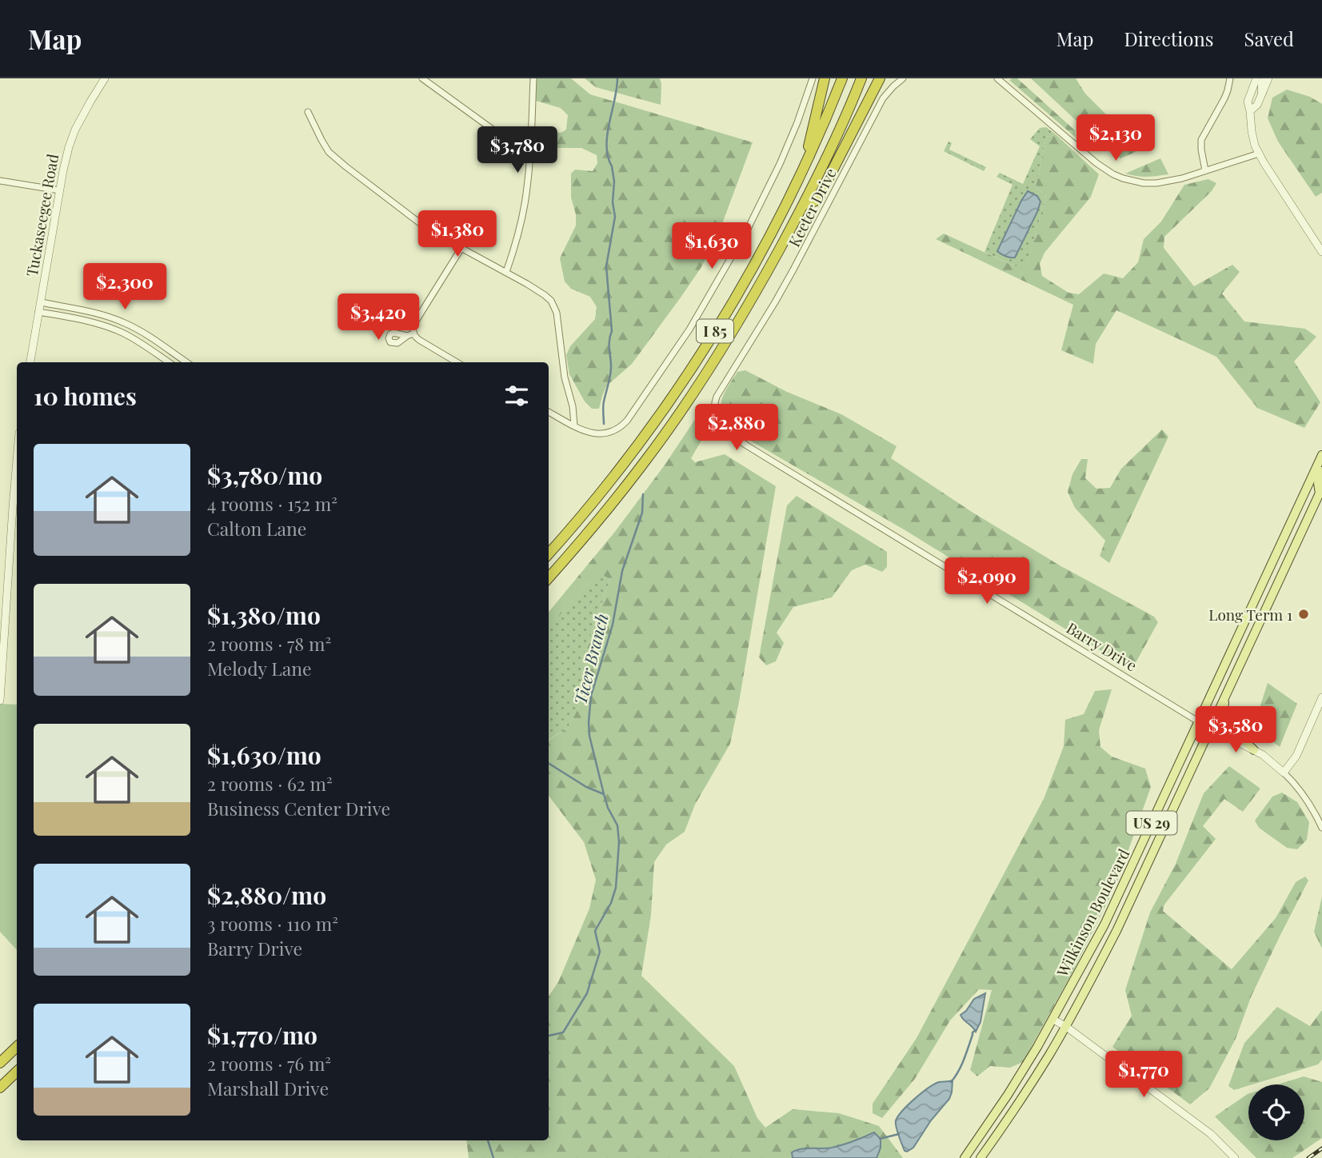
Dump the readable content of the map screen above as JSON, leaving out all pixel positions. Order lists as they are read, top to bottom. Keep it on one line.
{"streets":{"highway":["I 85"],"main road":["US 29","Wilkinson Boulevard"],"street":["Keeter Drive","Tuckaseegee Road","Barry Drive"]},"crossings":[["Keeter Drive","Barry Drive"],["Barry Drive","Wilkinson Boulevard"]],"water":["Ticer Branch"],"places":["Long Term 1"],"page":{"header":"Map","nav":["Map","Directions","Saved"],"price":["$2,130","$3,780","$1,380","$1,630","$2,300","$3,420","$2,880","$2,090","$3,580","$1,770"],"heading":"10 homes","list":[{"name":"$3,780/mo","note":"4 rooms · 152 m² · Calton Lane"},{"name":"$1,380/mo","note":"2 rooms · 78 m² · Melody Lane"},{"name":"$1,630/mo","note":"2 rooms · 62 m² · Business Center Drive"},{"name":"$2,880/mo","note":"3 rooms · 110 m² · Barry Drive"},{"name":"$1,770/mo","note":"2 rooms · 76 m² · Marshall Drive"}]}}
